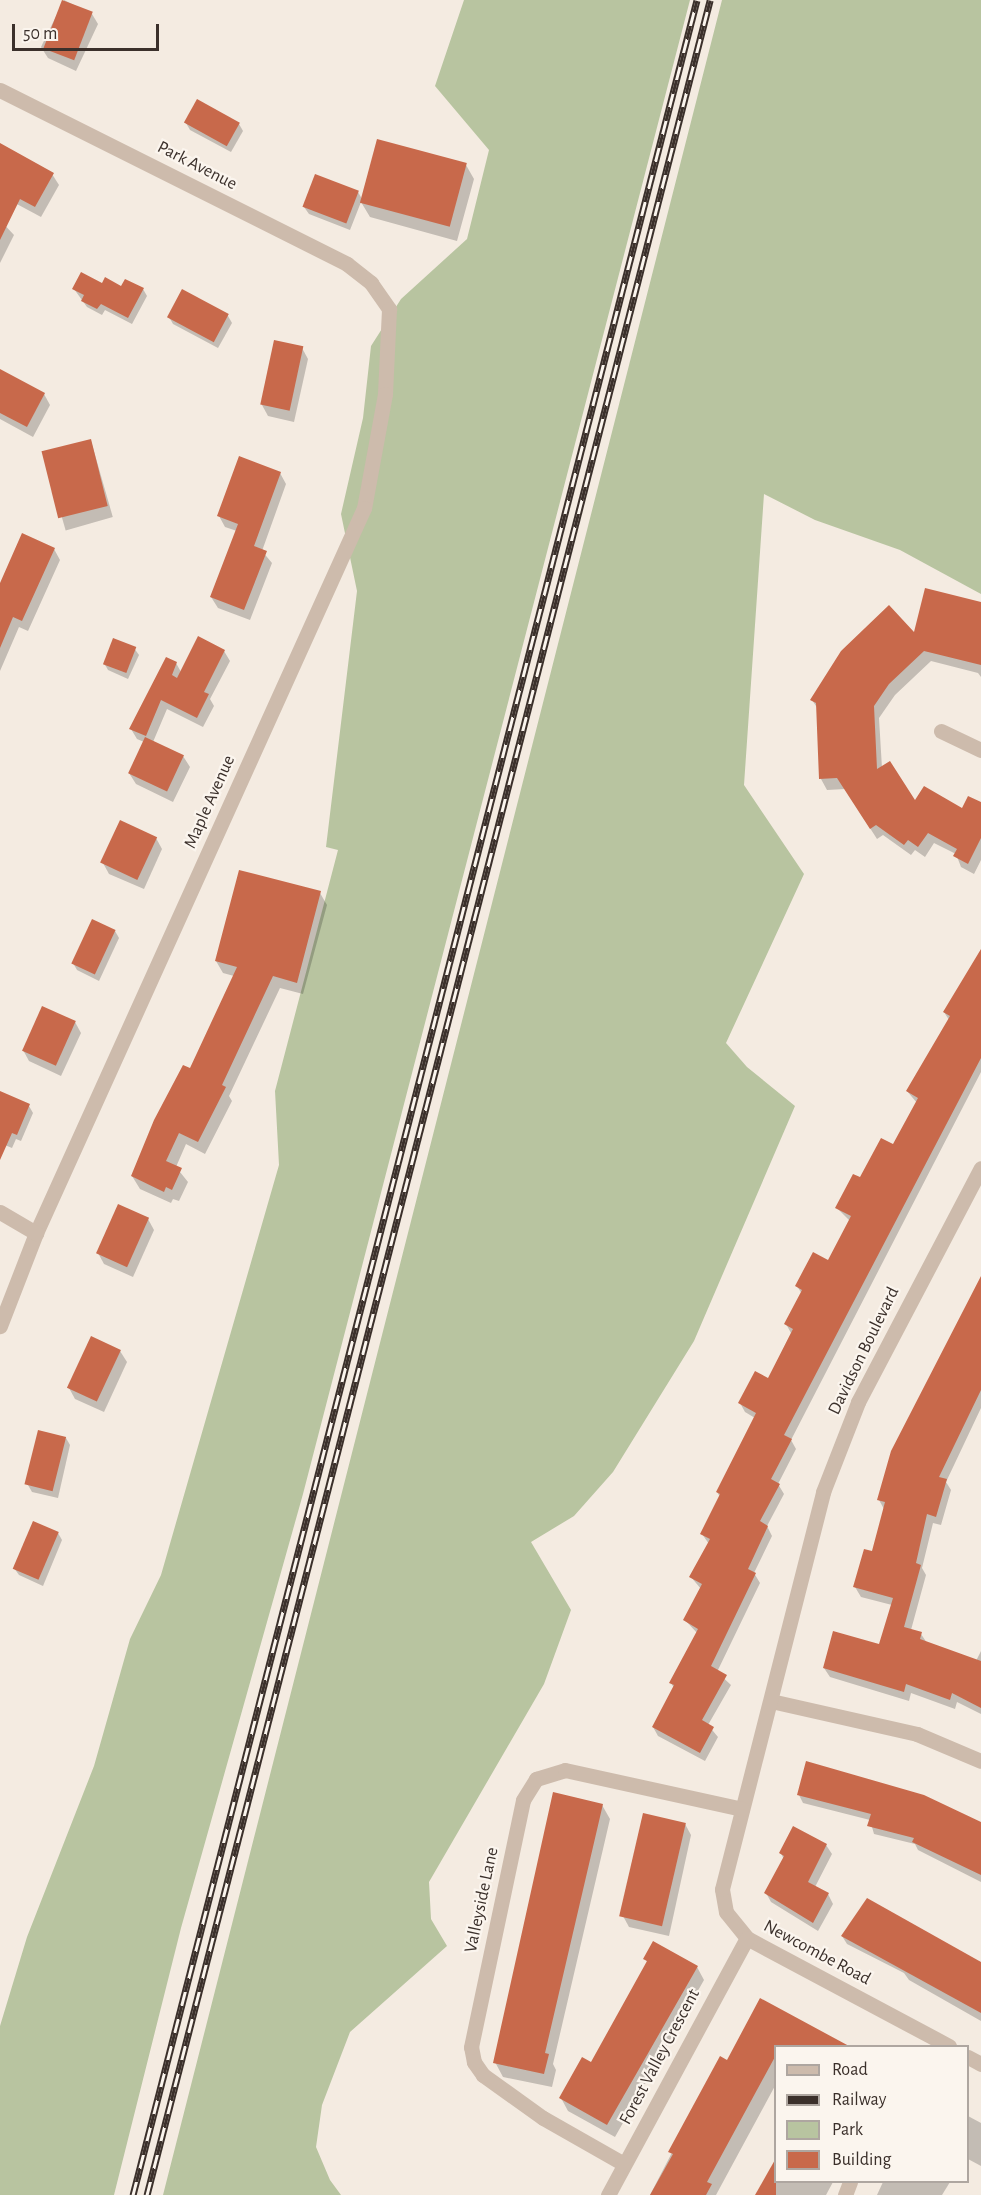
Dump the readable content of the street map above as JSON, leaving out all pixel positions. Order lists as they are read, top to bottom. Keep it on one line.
{"streets":{"street":["Park Avenue","Maple Avenue","Davidson Boulevard","Valleyside Lane","Newcombe Road","Forest Valley Crescent"]},"crossings":[["Park Avenue","Maple Avenue"],["Davidson Boulevard","Newcombe Road"],["Valleyside Lane","Newcombe Road"],["Valleyside Lane","Forest Valley Crescent"],["Newcombe Road","Forest Valley Crescent"]],"legend":["Road","Railway","Park","Building"],"scale_bar":"50 m"}
